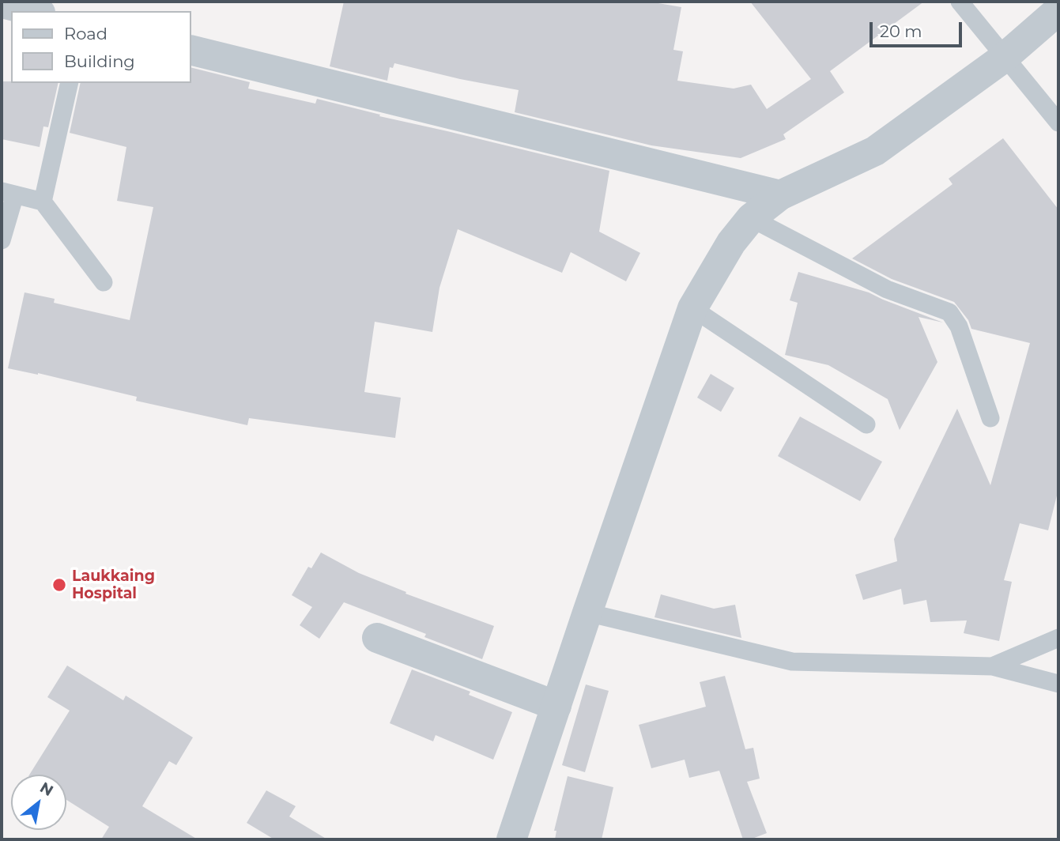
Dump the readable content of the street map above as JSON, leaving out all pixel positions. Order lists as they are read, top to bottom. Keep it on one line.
{"places":["Laukkaing Hospital"],"legend":["Road","Building"],"scale_bar":"20 m","north":"top right"}
